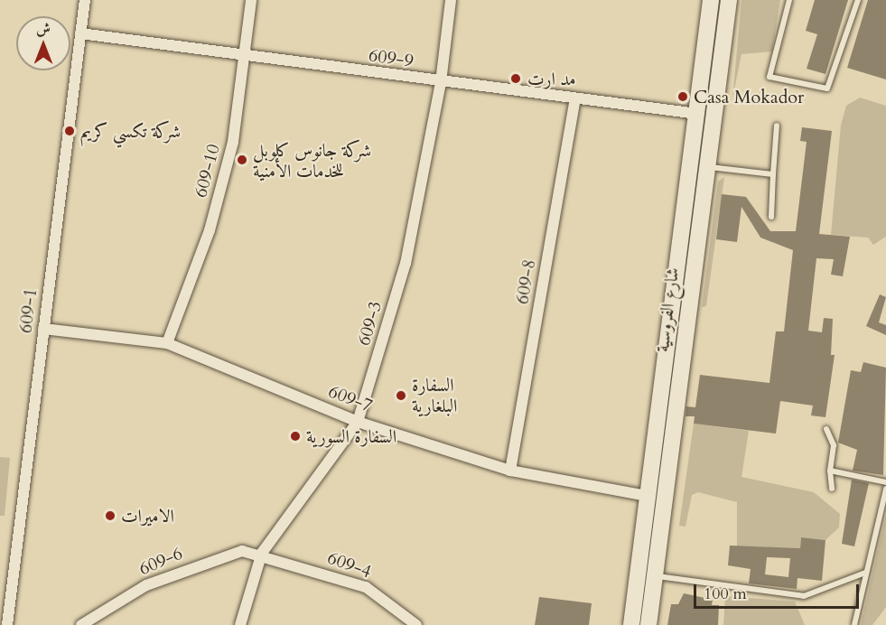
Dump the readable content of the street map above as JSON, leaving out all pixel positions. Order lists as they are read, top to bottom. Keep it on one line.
{"streets":{"street":["609-9","609-10","609-8","شارع الفروسية","609-1","609-3","609-7","609-6","609-4"]},"crossings":[["609-9","609-10"],["609-9","609-8"],["609-9","شارع الفروسية"],["609-9","609-1"],["609-9","609-3"],["609-10","609-7"],["609-8","609-7"],["شارع الفروسية","609-7"],["609-1","609-7"],["609-3","609-7"],["609-3","609-6"],["609-3","609-4"],["609-6","609-4"]],"places":["مد ارت","Casa Mokador","شركة تكسي كريم","شركة جانوس كلوبل للخدمات الأمنية","السفارة البلغارية","السفارة السورية","الاميرات"],"scale_bar":"100 m","north":"top"}
